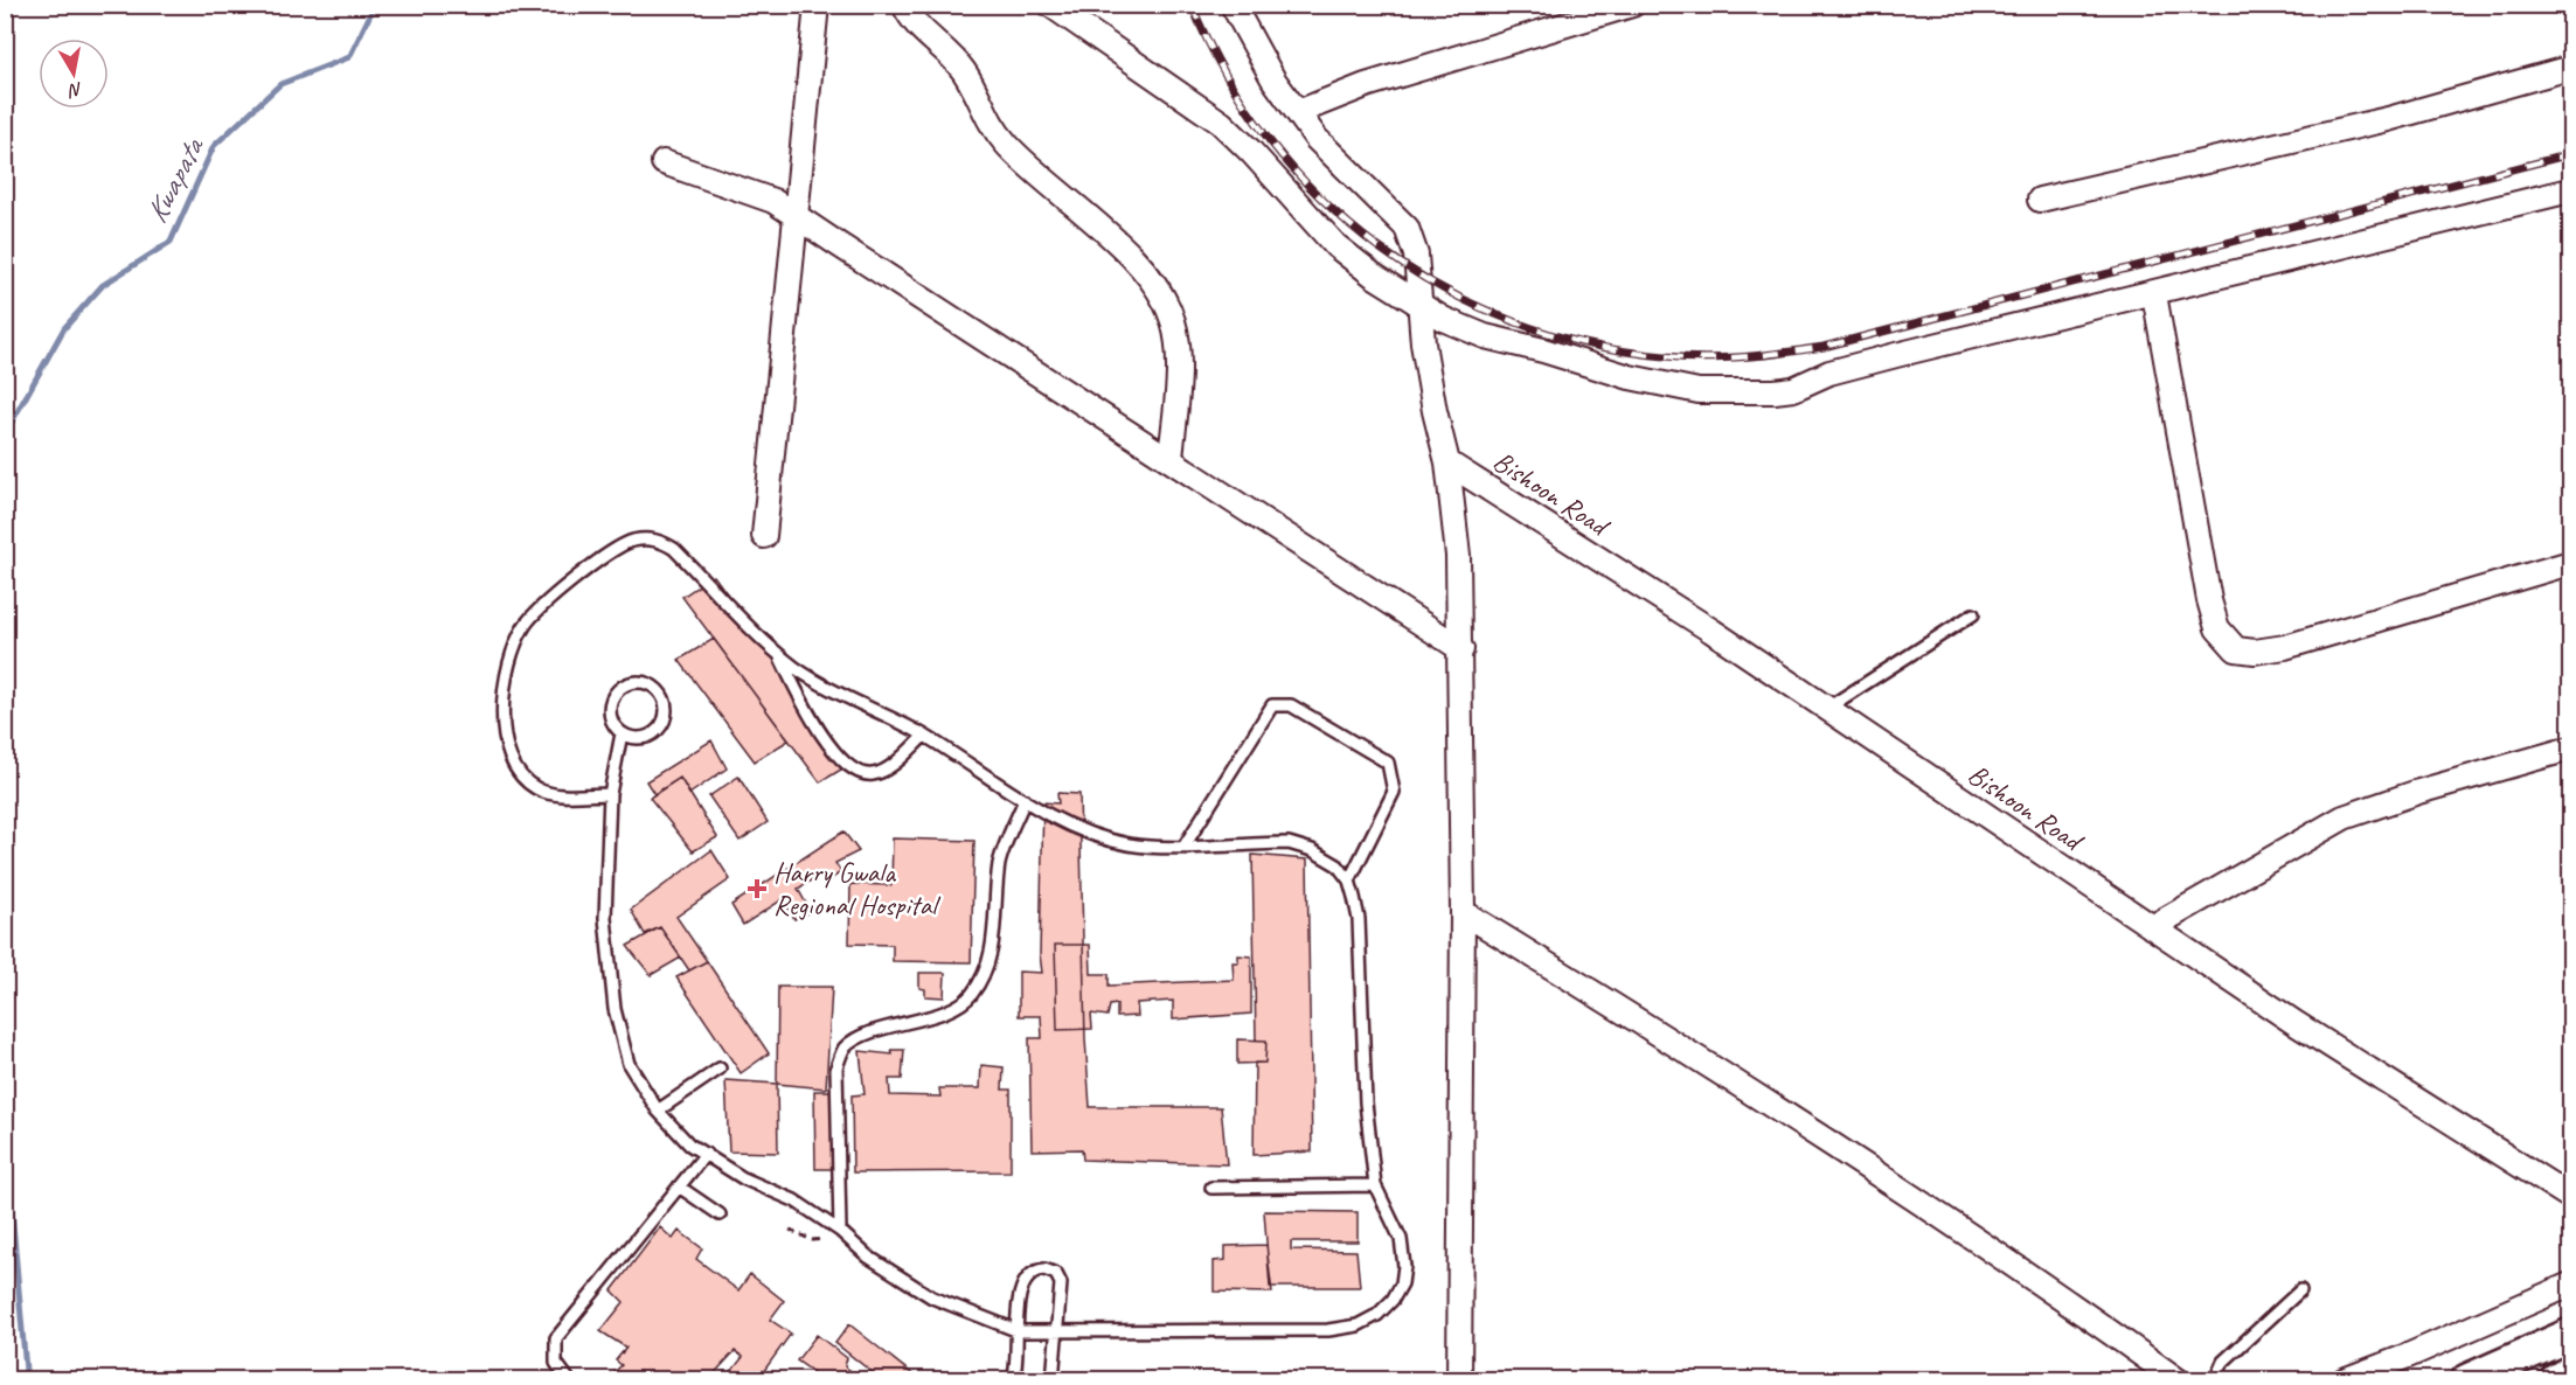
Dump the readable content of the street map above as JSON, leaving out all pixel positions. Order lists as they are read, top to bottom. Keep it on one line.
{"streets":{"street":["Bishoon Road"]},"water":["Kwapata"],"places":{"health":["Harry Gwala Regional Hospital"]},"north":"bottom"}
